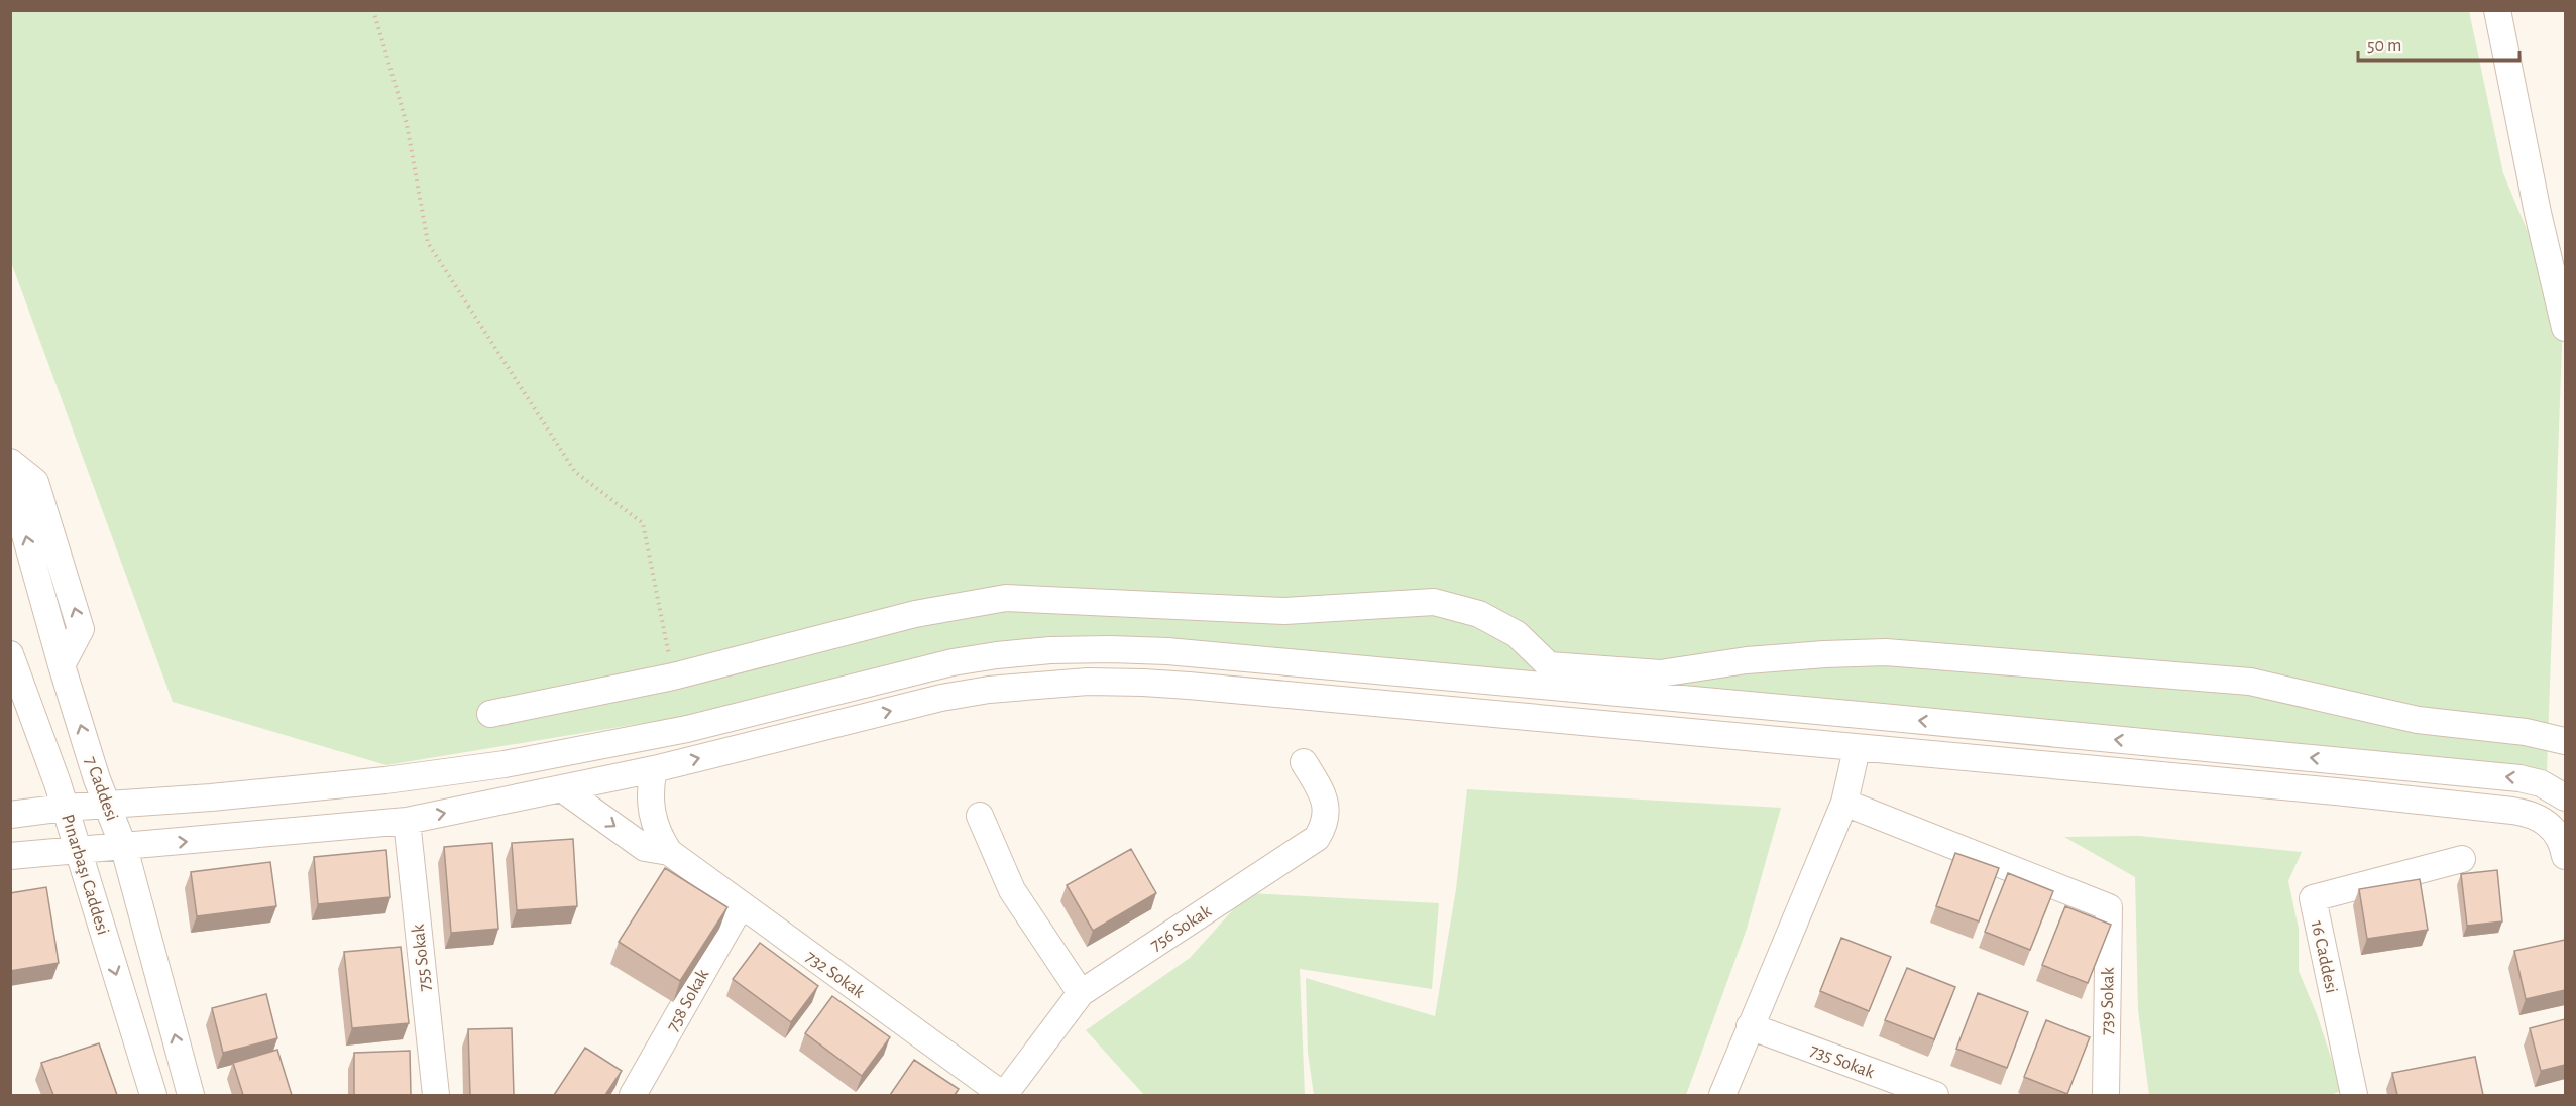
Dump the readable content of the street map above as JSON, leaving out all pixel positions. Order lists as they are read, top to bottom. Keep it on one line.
{"streets":{"street":["7 Caddesi","Pınarbaşı Caddesi","756 Sokak","16 Caddesi","755 Sokak","732 Sokak","758 Sokak","739 Sokak","735 Sokak"]},"crossings":[["756 Sokak","732 Sokak"],["732 Sokak","758 Sokak"]],"one_way":["Pınarbaşı Caddesi"],"scale_bar":"50 m"}
